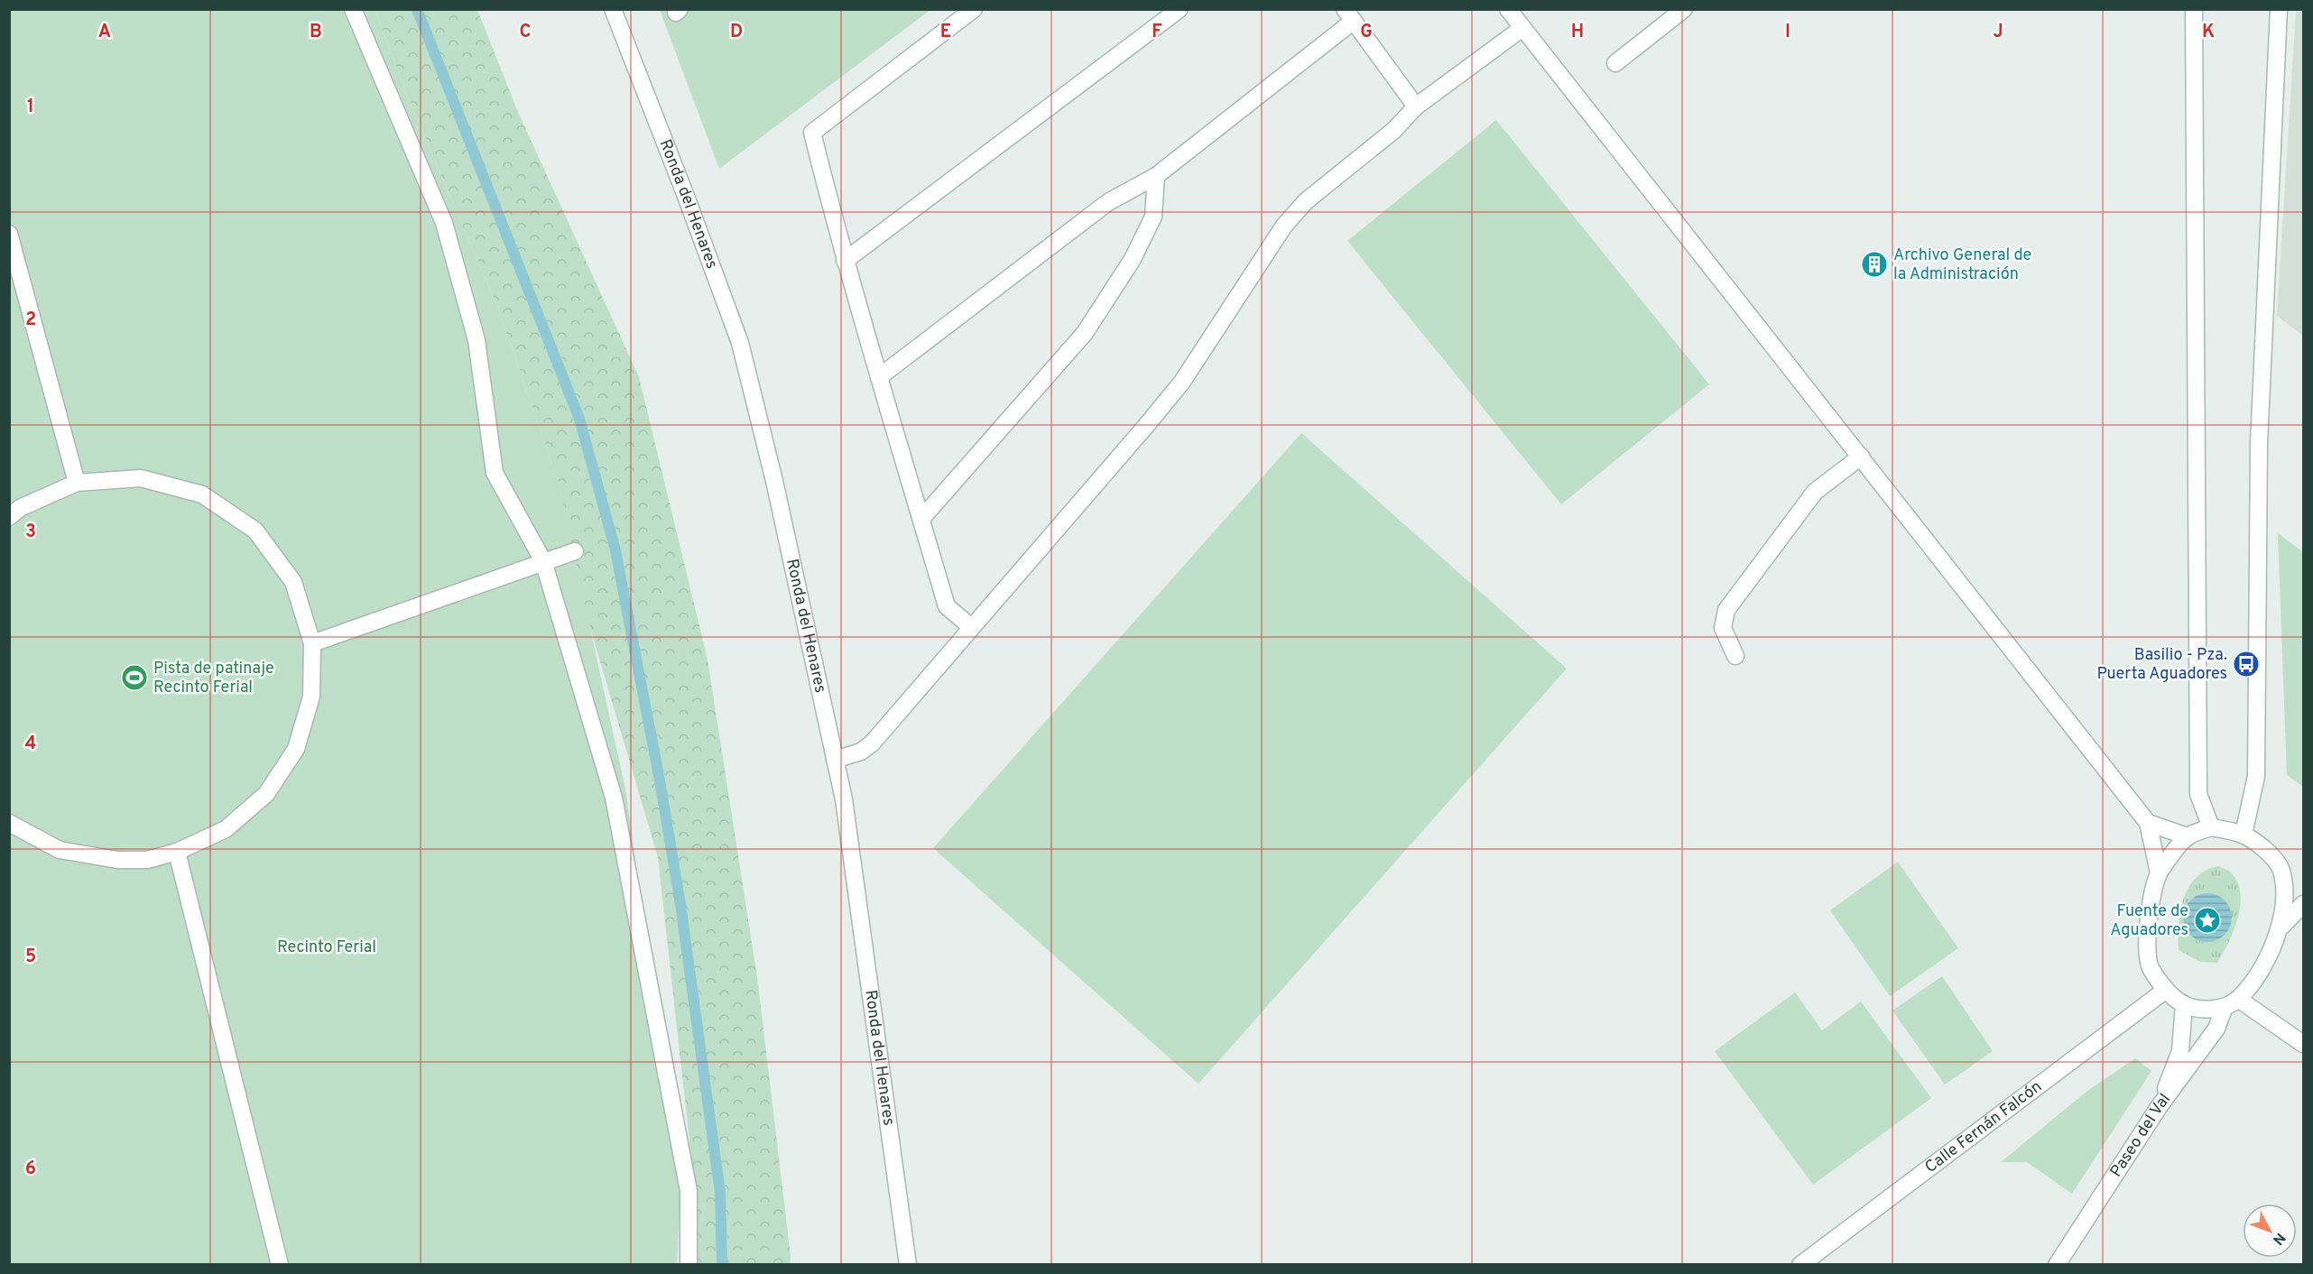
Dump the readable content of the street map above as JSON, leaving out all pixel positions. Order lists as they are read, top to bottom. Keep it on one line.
{"streets":{"street":["Ronda del Henares","Calle Fernán Falcón","Paseo del Val"]},"crossings":[["Calle Fernán Falcón","Paseo del Val"]],"parks":["Recinto Ferial"],"places":{"building":["Archivo General de la Administración"],"bus stop":["Basilio - Pza. Puerta Aguadores"],"sports":["Pista de patinaje Recinto Ferial"],"place":["Fuente de Aguadores"]},"north":"bottom right","grid":{"columns":["A","B","C","D","E","F","G","H","I","J","K"],"rows":["1","2","3","4","5","6"]}}
